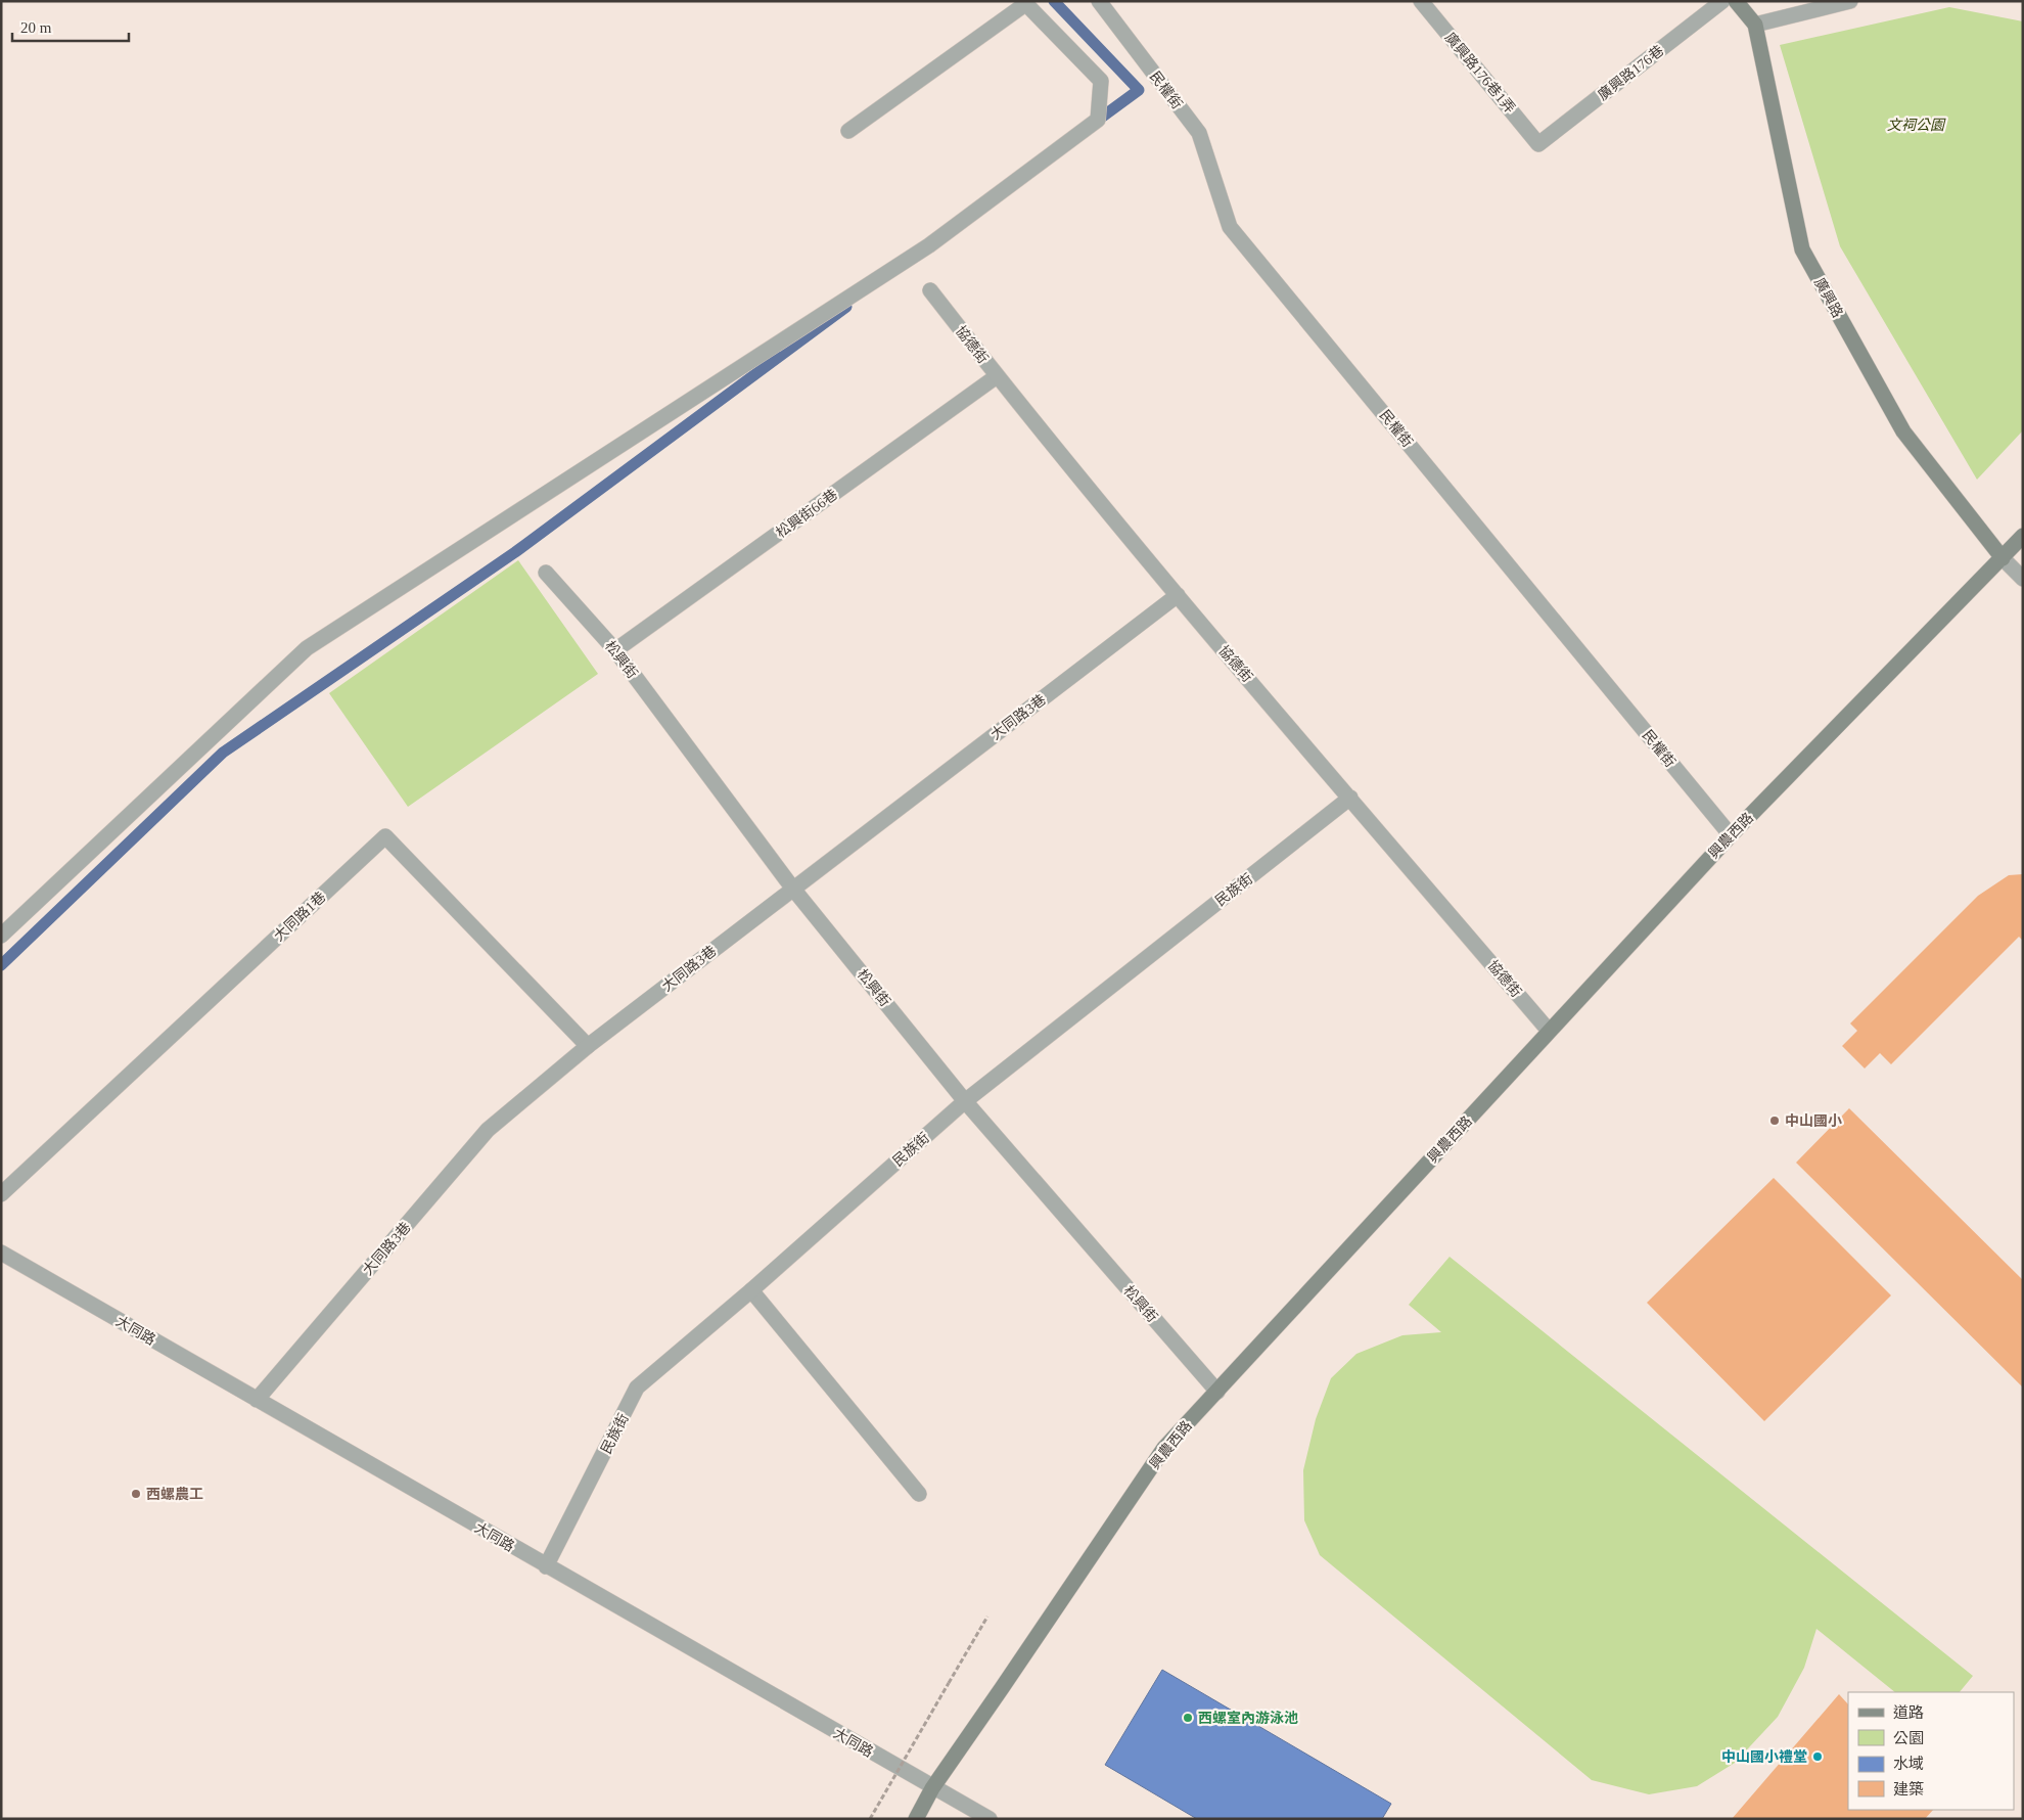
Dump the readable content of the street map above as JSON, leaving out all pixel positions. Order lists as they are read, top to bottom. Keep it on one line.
{"streets":{"main road":["廣興路","興農西路"],"street":["廣興路176巷1弄","廣興路176巷","民權街","協德街","松興街66巷","松興街","大同路3巷","民族街","大同路1巷","大同路"]},"crossings":[["廣興路176巷1弄","廣興路176巷"],["民權街","興農西路"],["廣興路","興農西路"],["協德街","松興街66巷"],["協德街","大同路3巷"],["協德街","興農西路"],["協德街","民族街"],["松興街66巷","松興街"],["松興街","大同路3巷"],["松興街","興農西路"],["松興街","民族街"],["大同路3巷","大同路1巷"],["大同路3巷","大同路"],["興農西路","大同路"],["民族街","大同路"]],"parks":["文祠公園"],"places":["中山國小","西螺農工","西螺室內游泳池","中山國小禮堂"],"legend":["道路","公園","水域","建築"],"scale_bar":"20 m"}
